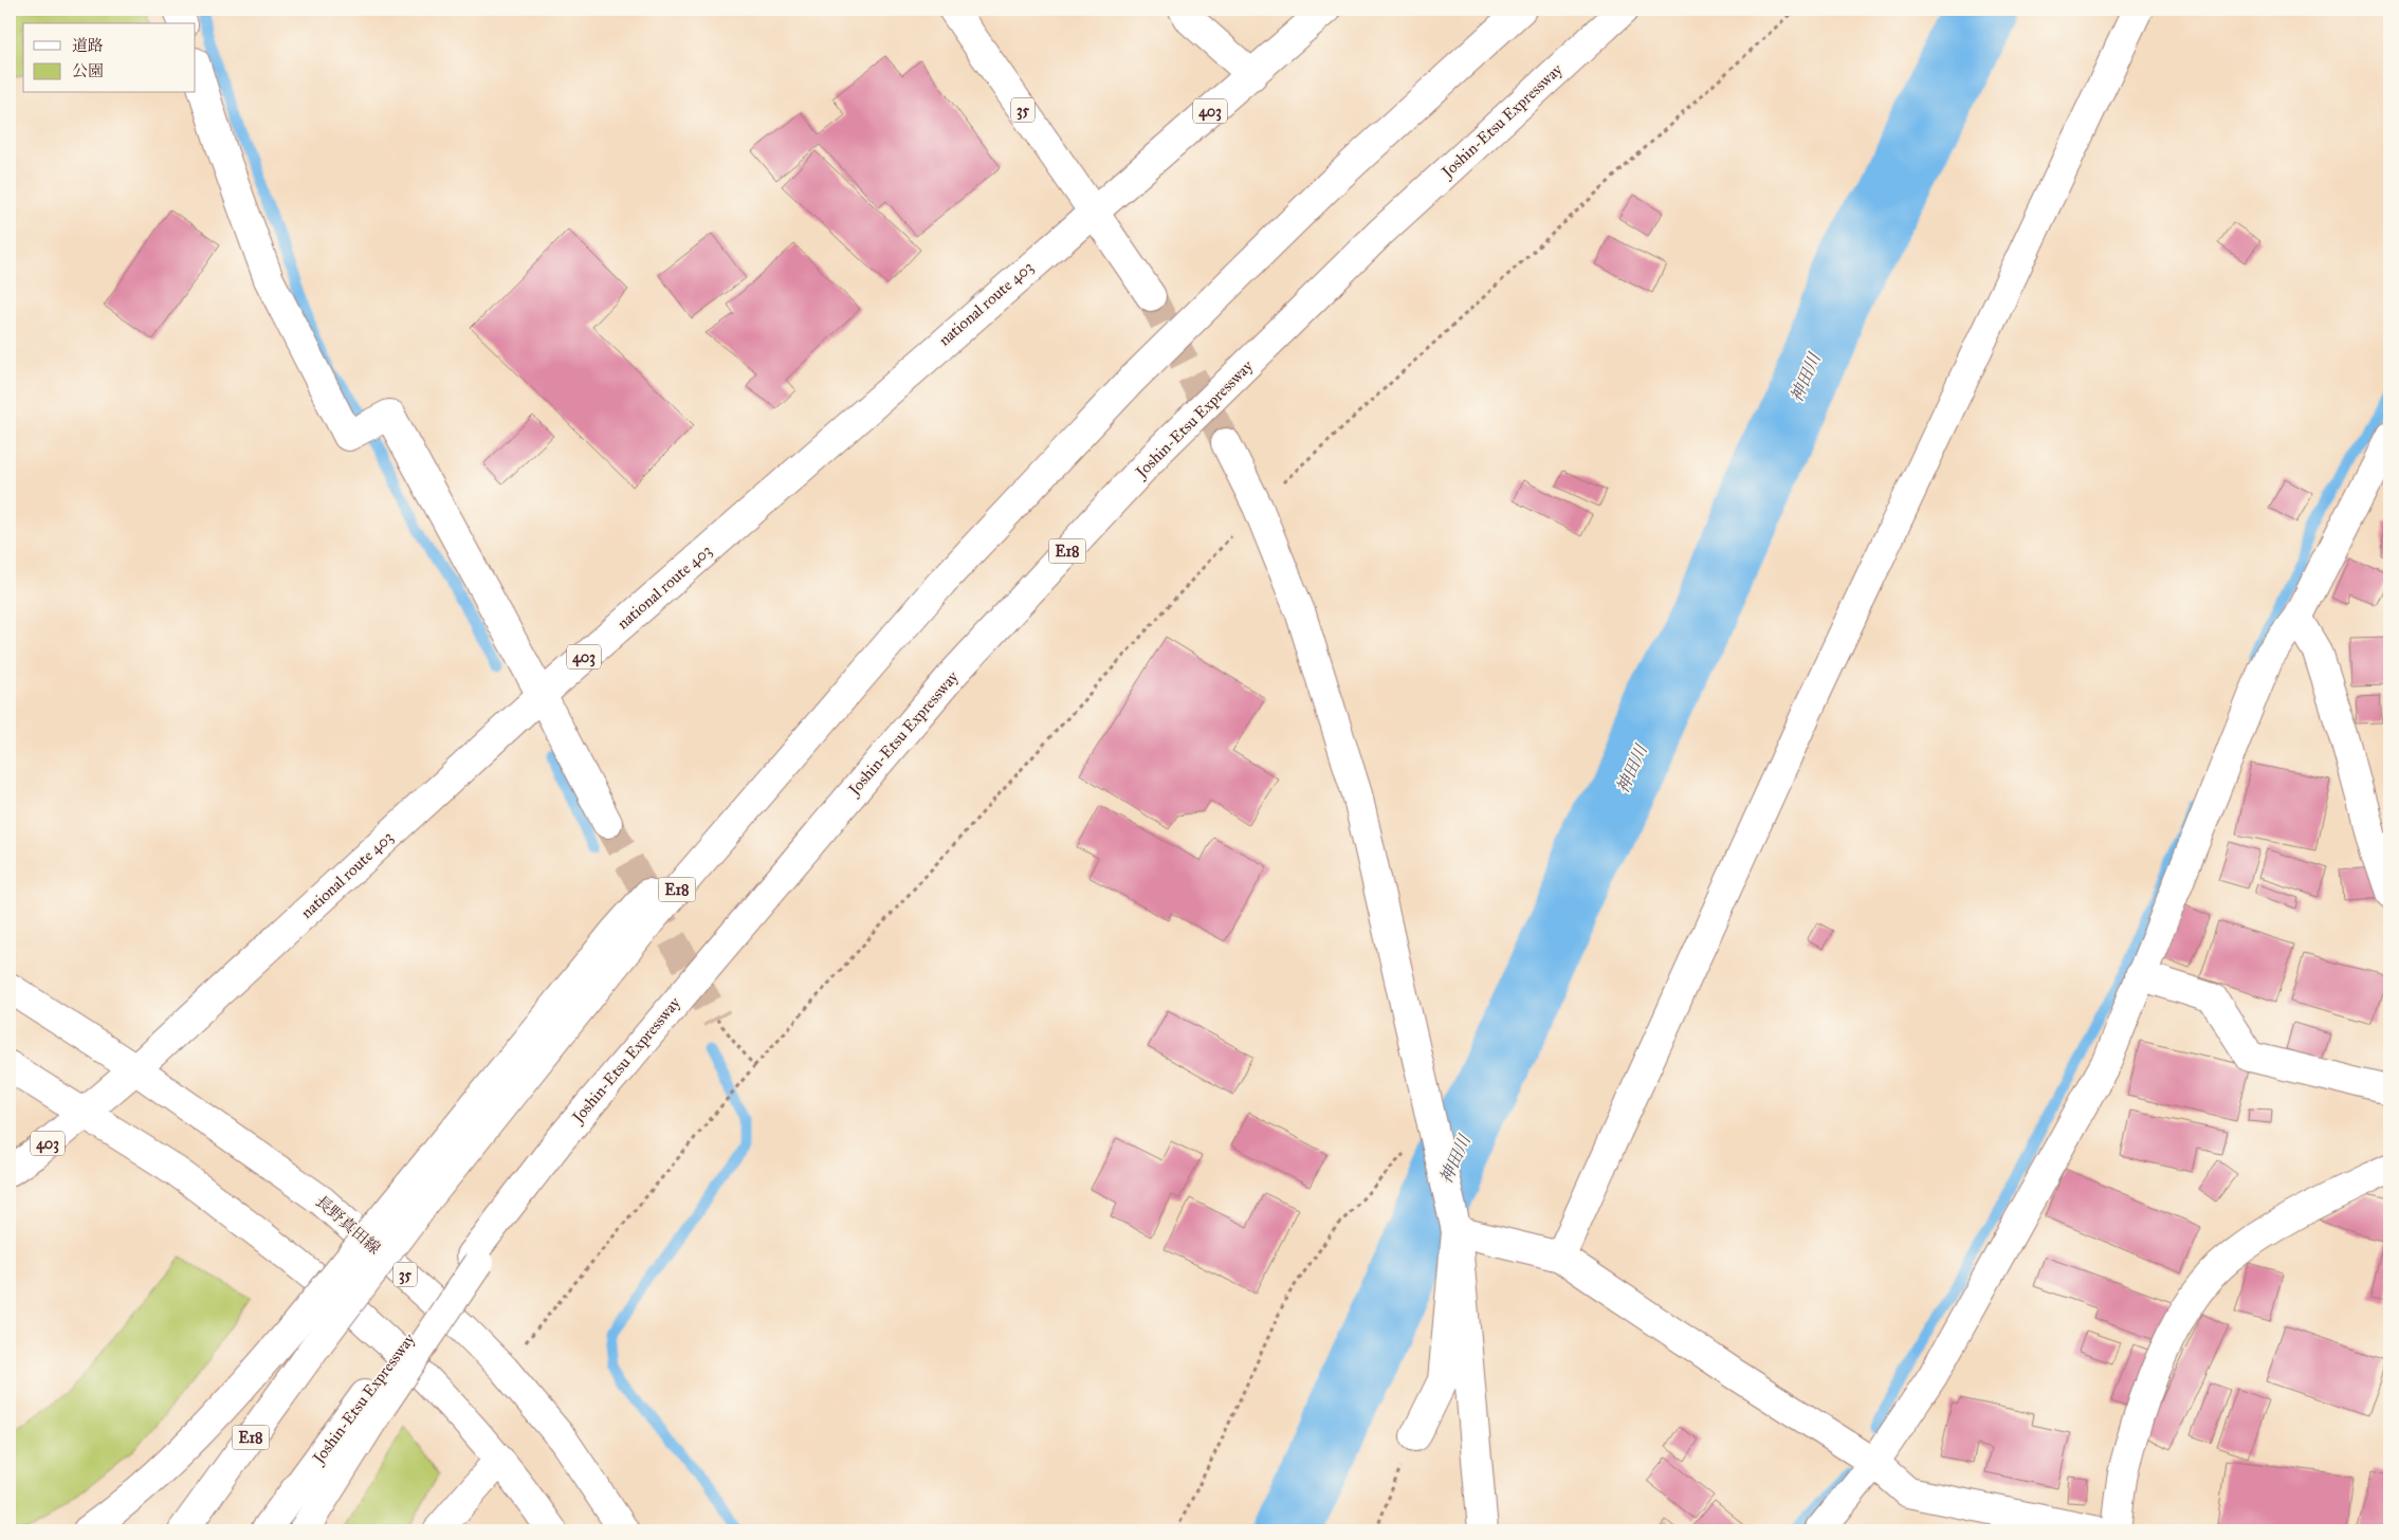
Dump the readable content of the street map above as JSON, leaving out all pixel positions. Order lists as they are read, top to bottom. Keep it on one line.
{"streets":{"main road":["35","403","Joshin-Etsu Expressway","national route 403","E18","長野真田線"]},"crossings":[["35","national route 403"],["national route 403","長野真田線"]],"water":["神田川"],"legend":["道路","公園"]}
